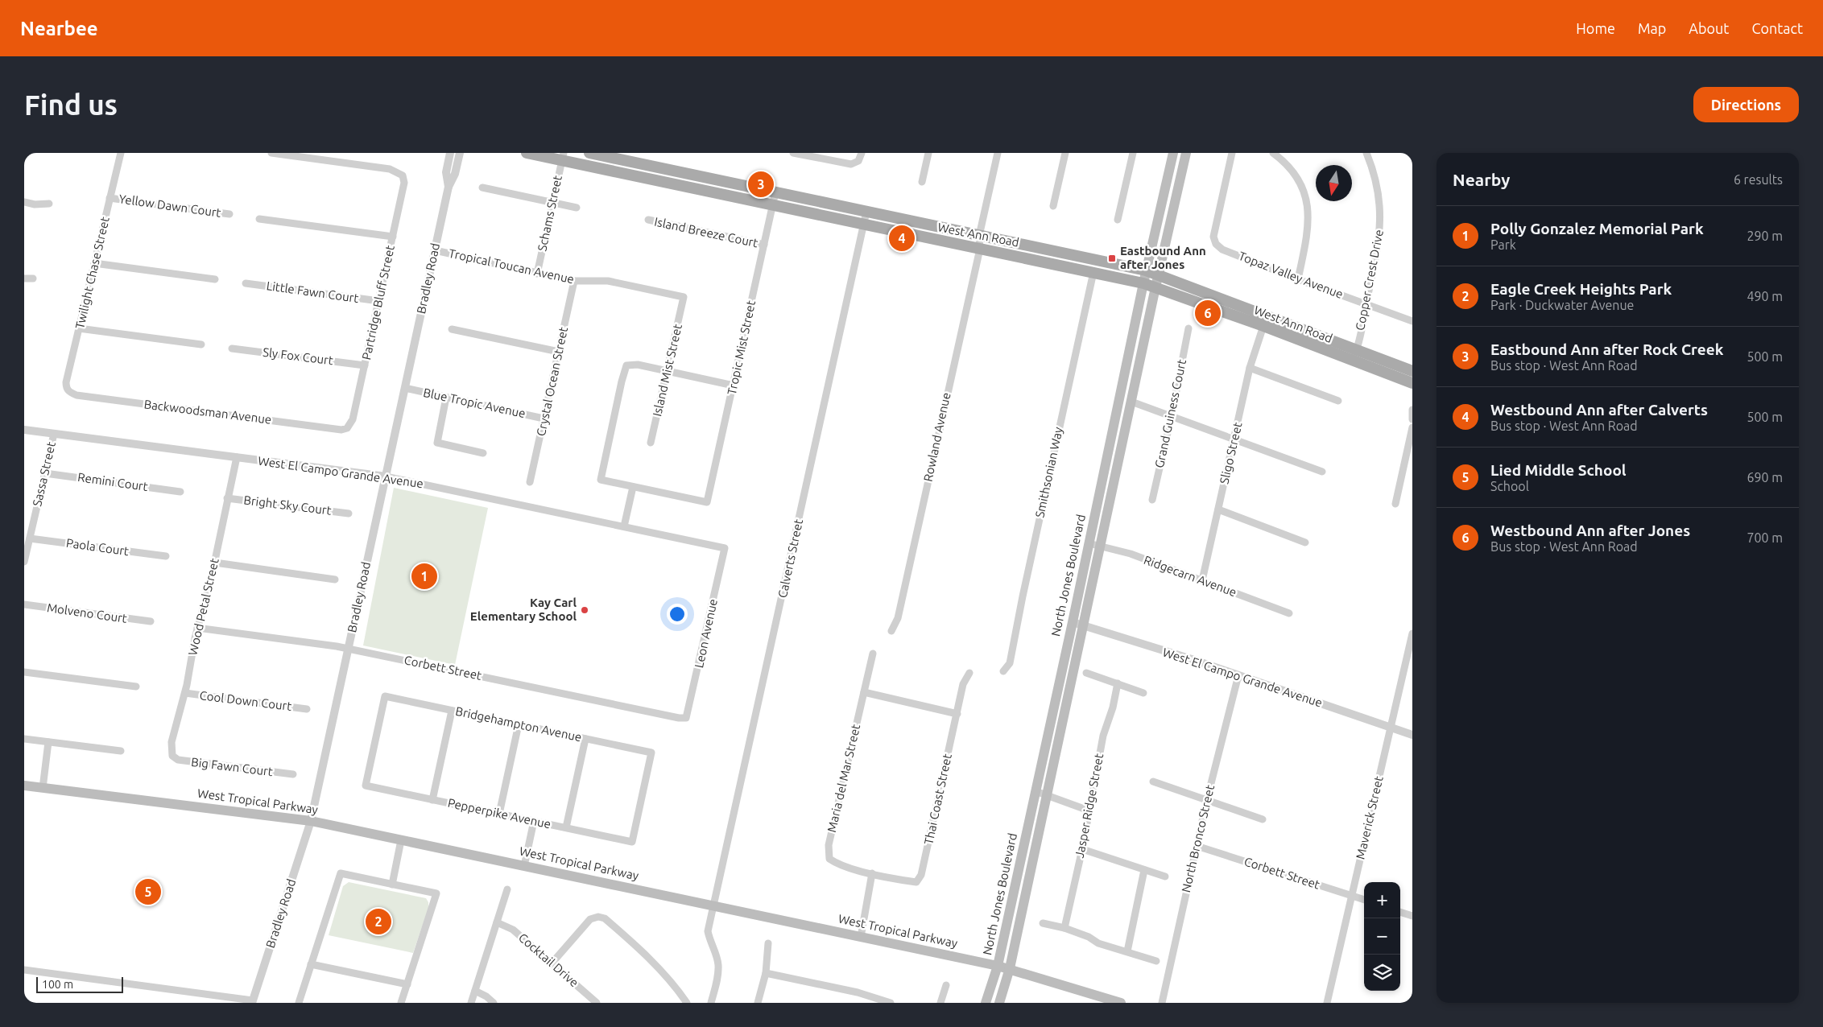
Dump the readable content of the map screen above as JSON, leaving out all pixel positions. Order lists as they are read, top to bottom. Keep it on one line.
{"streets":{"main road":["West Ann Road","North Jones Boulevard","West Tropical Parkway"],"street":["Yellow Dawn Court","Schams Street","Island Breeze Court","Tropical Toucan Avenue","Twilight Chase Street","Topaz Valley Avenue","Bradley Road","Copper Crest Drive","Little Fawn Court","Partridge Bluff Street","Tropic Mist Street","Sly Fox Court","Island Mist Street","Crystal Ocean Street","Blue Tropic Avenue","Backwoodsman Avenue","Grand Guiness Court","Rowland Avenue","Sligo Street","West El Campo Grande Avenue","Smithsonian Way","Sassa Street","Remini Court","Bright Sky Court","Paola Court","Calverts Street","Ridgecarn Avenue","Wood Petal Street","Molveno Court","Leon Avenue","Corbett Street","Cool Down Court","Bridgehampton Avenue","Big Fawn Court","Maria del Mar Street","Thai Coast Street","Jasper Ridge Street","Pepperpike Avenue","Maverick Street","North Bronco Street","Cocktail Drive"]},"crossings":[["Yellow Dawn Court","Twilight Chase Street"],["Schams Street","West Ann Road"],["Schams Street","Tropical Toucan Avenue"],["Island Breeze Court","Tropic Mist Street"],["West Ann Road","Copper Crest Drive"],["West Ann Road","Tropic Mist Street"],["West Ann Road","Rowland Avenue"],["West Ann Road","Sligo Street"],["West Ann Road","Smithsonian Way"],["West Ann Road","Calverts Street"],["West Ann Road","North Jones Boulevard"],["Tropical Toucan Avenue","Bradley Road"],["Tropical Toucan Avenue","Island Mist Street"],["Tropical Toucan Avenue","Crystal Ocean Street"],["Twilight Chase Street","Backwoodsman Avenue"],["Topaz Valley Avenue","Copper Crest Drive"],["Bradley Road","Blue Tropic Avenue"],["Bradley Road","West El Campo Grande Avenue"],["Bradley Road","Corbett Street"],["Bradley Road","West Tropical Parkway"],["Little Fawn Court","Partridge Bluff Street"],["Partridge Bluff Street","Sly Fox Court"],["Partridge Bluff Street","Backwoodsman Avenue"],["Crystal Ocean Street","Blue Tropic Avenue"],["Sligo Street","Ridgecarn Avenue"],["West El Campo Grande Avenue","Sassa Street"],["West El Campo Grande Avenue","North Jones Boulevard"],["West El Campo Grande Avenue","Wood Petal Street"],["West El Campo Grande Avenue","Leon Avenue"],["West El Campo Grande Avenue","Maverick Street"],["West El Campo Grande Avenue","North Bronco Street"],["Sassa Street","Remini Court"],["Sassa Street","Paola Court"],["Bright Sky Court","Wood Petal Street"],["Calverts Street","West Tropical Parkway"],["North Jones Boulevard","Ridgecarn Avenue"],["North Jones Boulevard","West Tropical Parkway"],["Wood Petal Street","Corbett Street"],["Wood Petal Street","Cool Down Court"],["Wood Petal Street","Big Fawn Court"],["Leon Avenue","Corbett Street"],["Corbett Street","Maverick Street"],["Corbett Street","North Bronco Street"],["Bridgehampton Avenue","Pepperpike Avenue"],["Maria del Mar Street","Thai Coast Street"]],"places":{"transit":["Eastbound Ann after Jones"],"other":["Kay Carl Elementary School"]},"scale_bar":"100 m","north":"bottom","page":{"header":"Nearbee","nav":["Home","Map","About","Contact"],"buttons":"Directions","title":"Find us","heading":["Nearby","6 results"],"pins":["3","4","6","1","5","2"],"list":[{"mark":"1","name":"Polly Gonzalez Memorial Park","note":"Park","value":"290 m"},{"mark":"2","name":"Eagle Creek Heights Park","note":"Park · Duckwater Avenue","value":"490 m"},{"mark":"3","name":"Eastbound Ann after Rock Creek","note":"Bus stop · West Ann Road","value":"500 m"},{"mark":"4","name":"Westbound Ann after Calverts","note":"Bus stop · West Ann Road","value":"500 m"},{"mark":"5","name":"Lied Middle School","note":"School","value":"690 m"},{"mark":"6","name":"Westbound Ann after Jones","note":"Bus stop · West Ann Road","value":"700 m"}],"map_buttons":["+","−"],"scale":"100 m"}}
